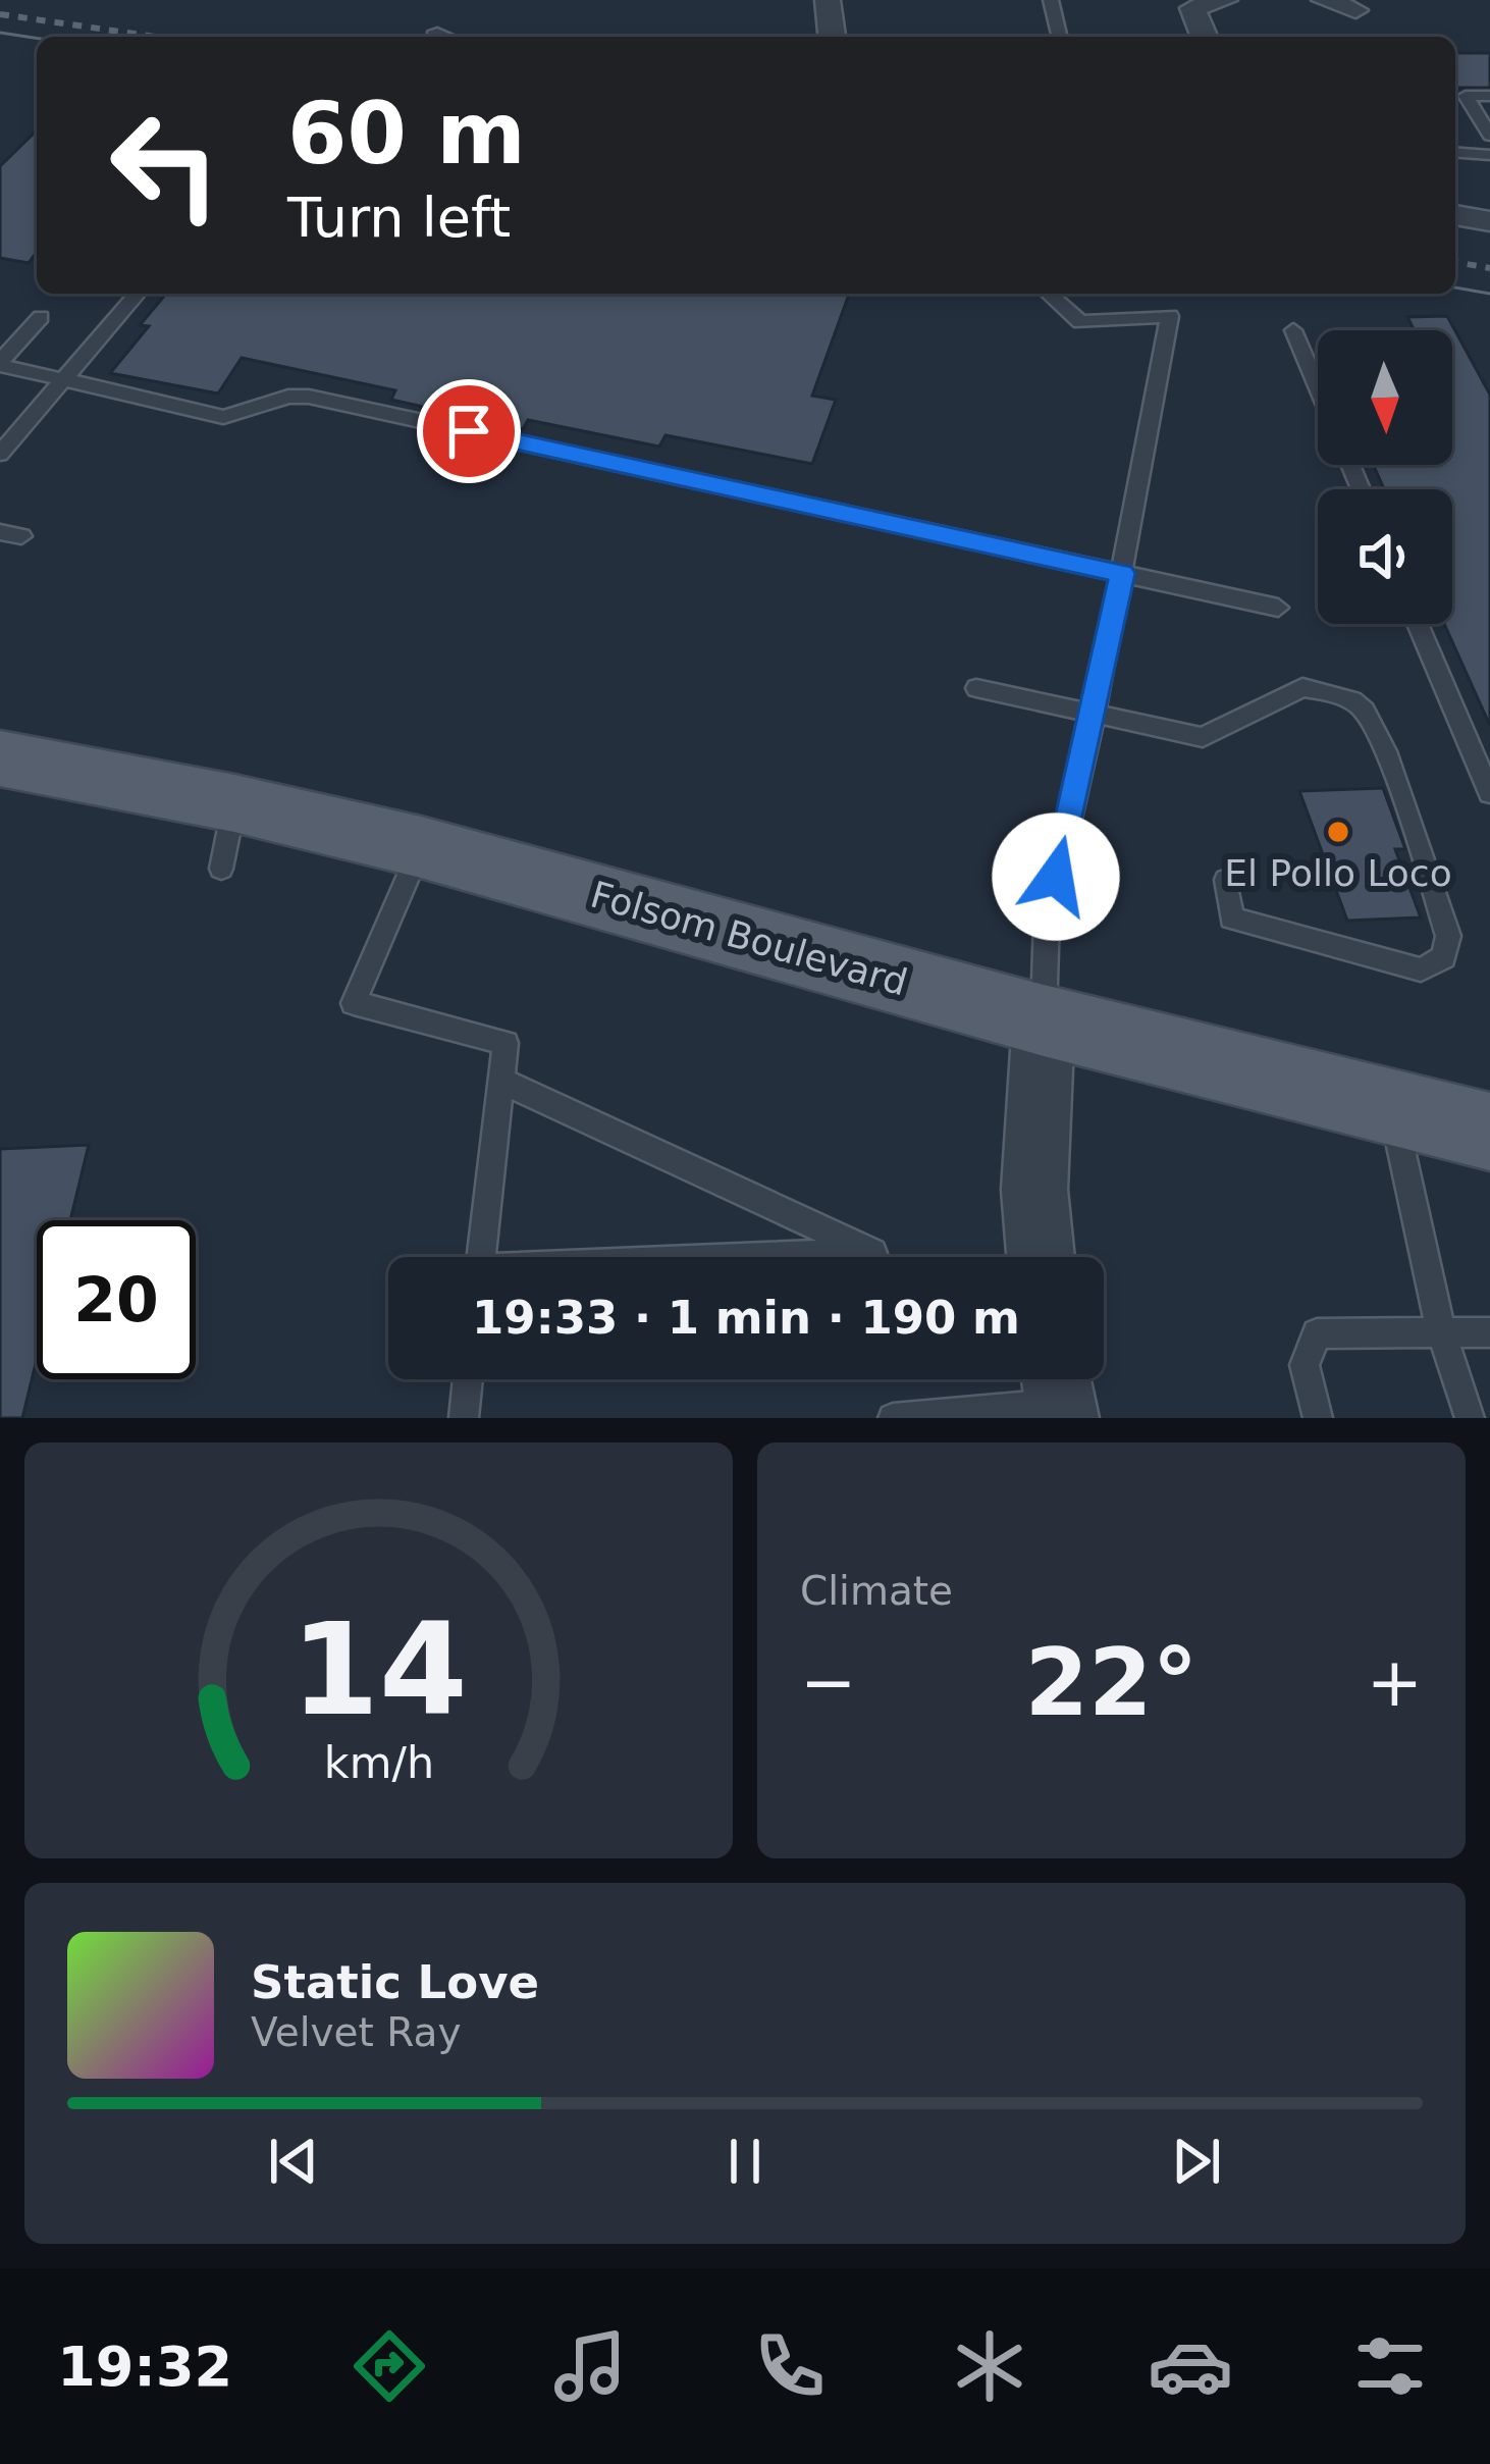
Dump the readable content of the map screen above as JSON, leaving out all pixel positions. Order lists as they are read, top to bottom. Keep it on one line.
{"streets":{"main road":["Folsom Boulevard"]},"places":["El Pollo Loco"],"north":"bottom","page":{"turn":["60 m","Turn left"],"limit":"20","trip":"19:33 · 1 min · 190 m","tile":"Climate","heat":["−","22°","+"],"song":["Static Love","Velvet Ray"],"tabs":"19:32","gauge":["14","km/h"]}}
